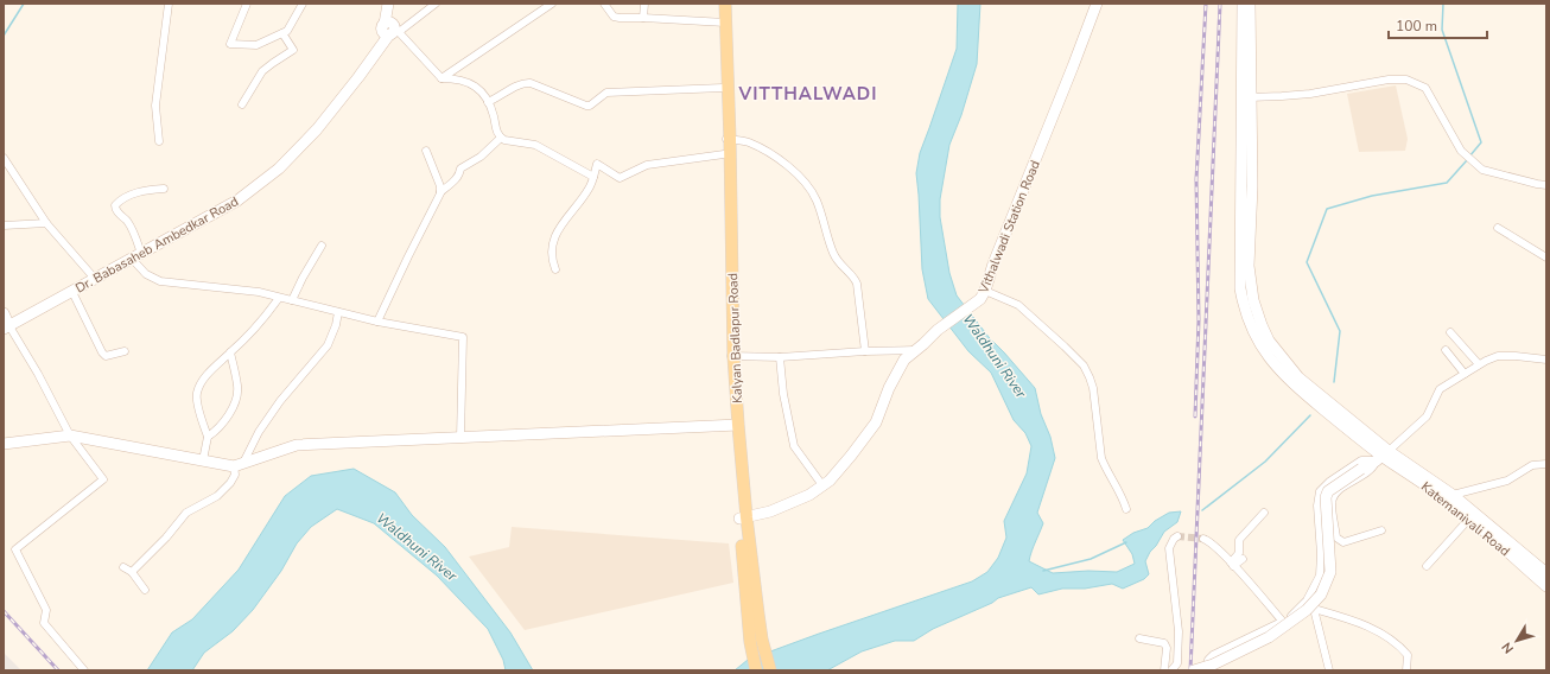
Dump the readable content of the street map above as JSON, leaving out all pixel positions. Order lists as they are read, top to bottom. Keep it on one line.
{"streets":{"main road":["Vithalwadi Station Road","Dr. Babasaheb Ambedkar Road","Kalyan Badlapur Road","Katemanivali Road"]},"crossings":[["Vithalwadi Station Road","Kalyan Badlapur Road"]],"districts":["VITTHALWADI"],"water":["Waldhuni River"],"scale_bar":"100 m","north":"bottom left"}
